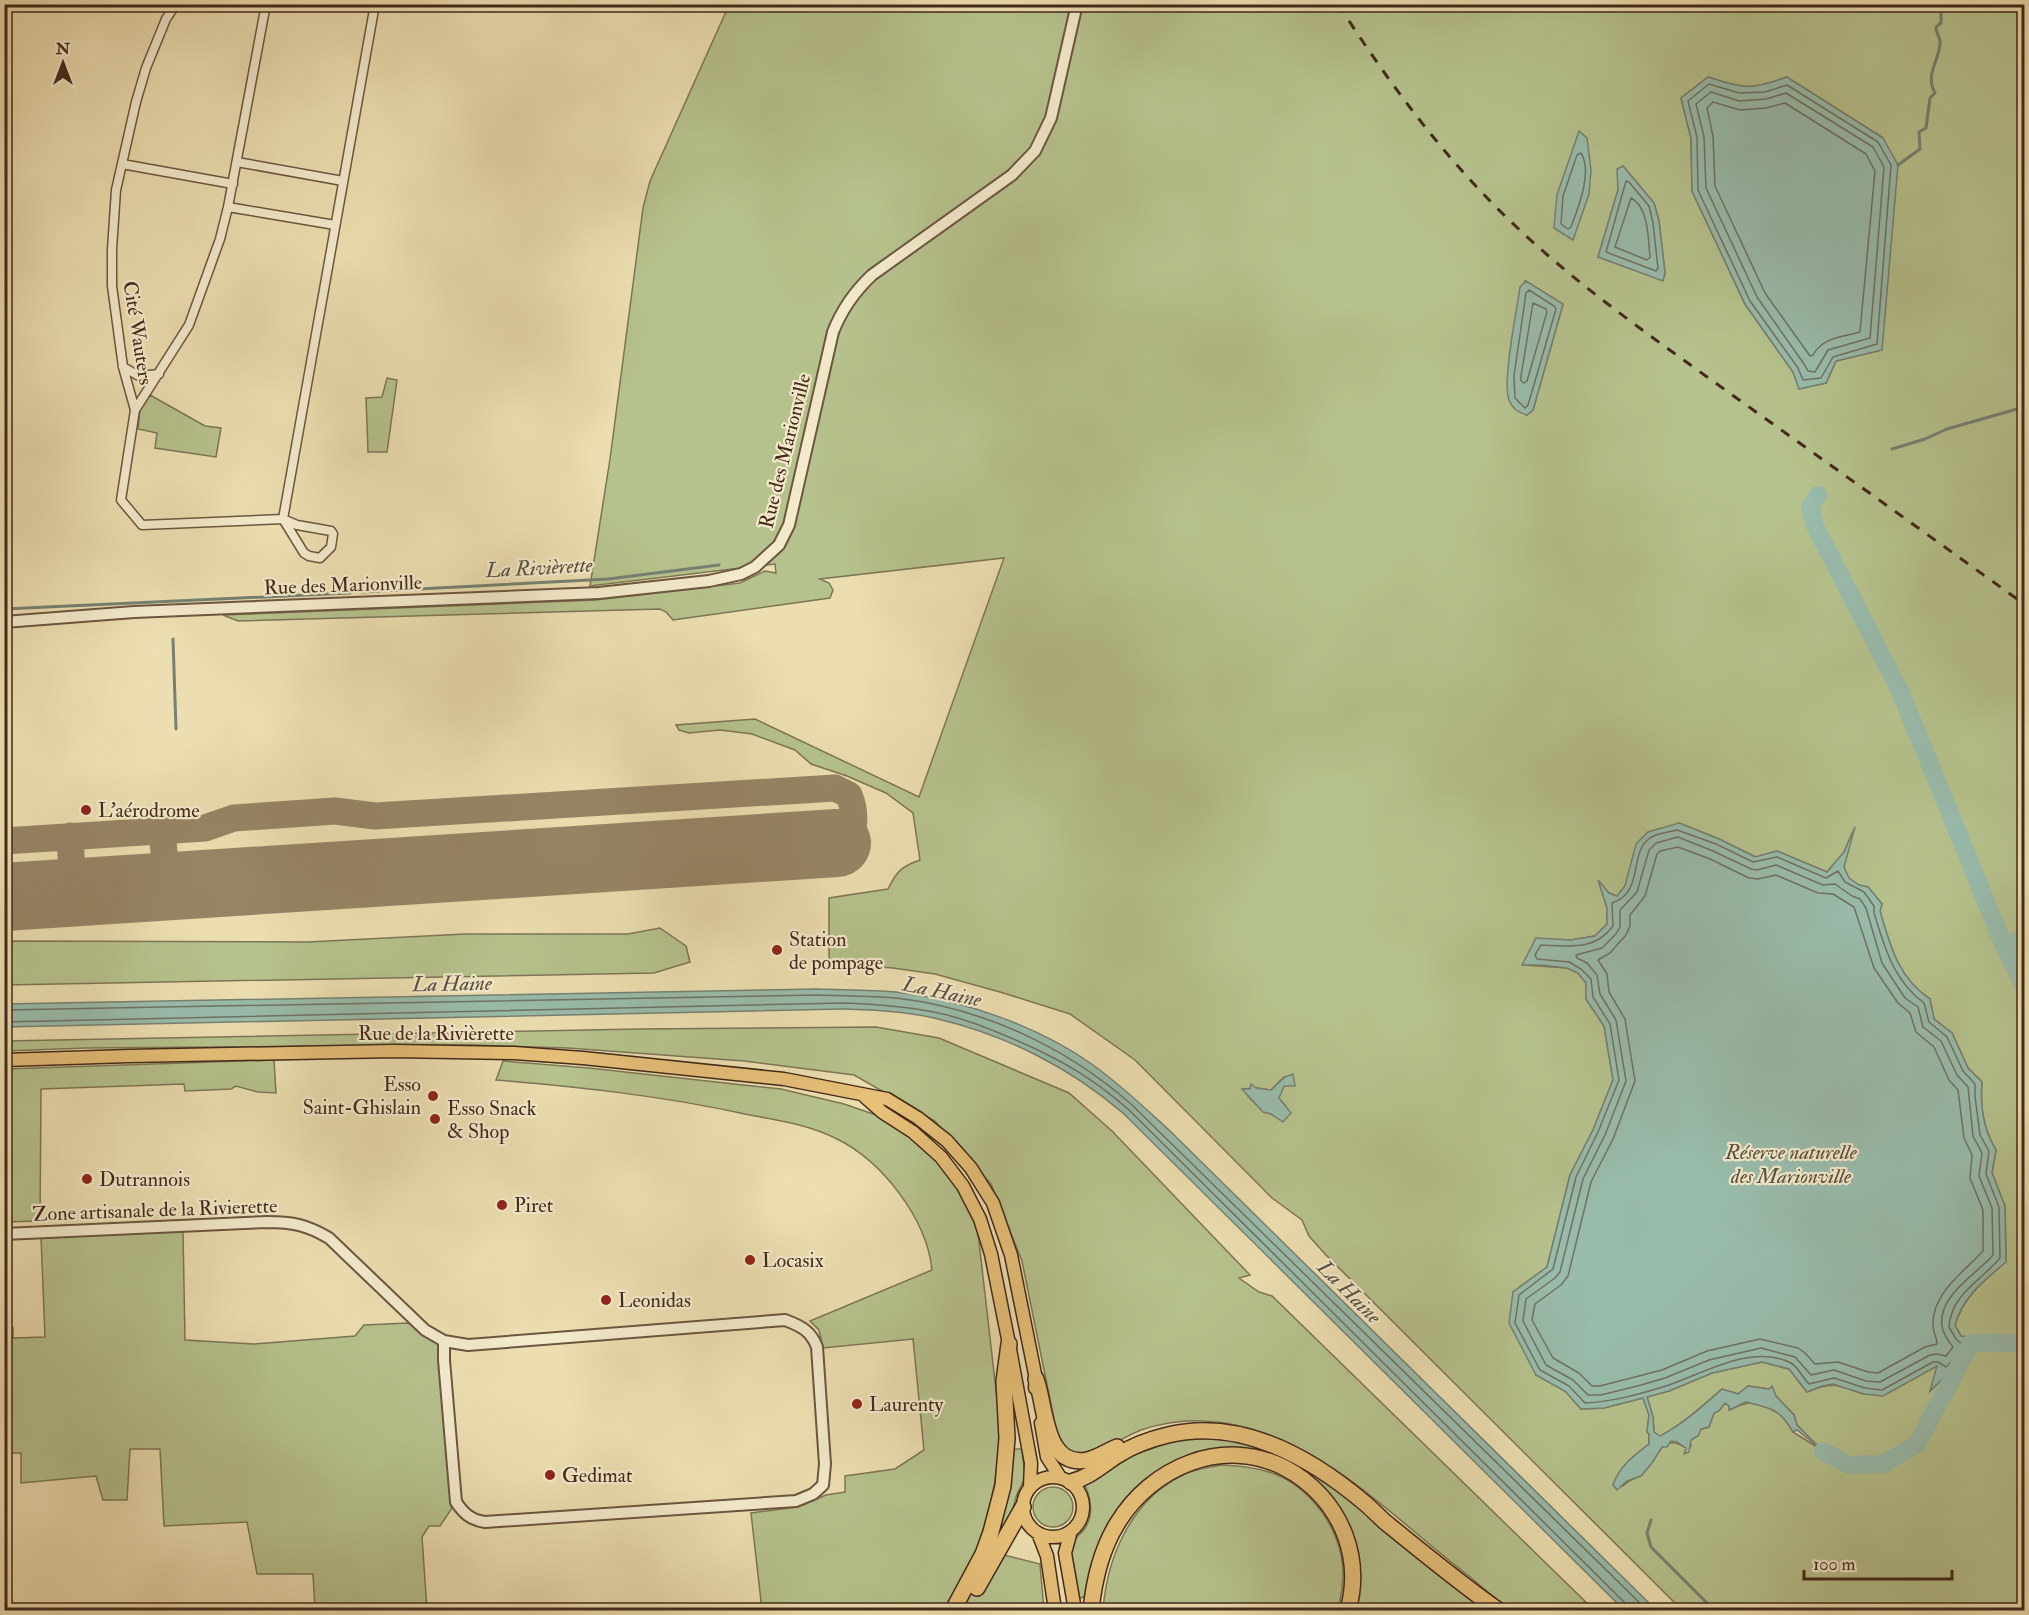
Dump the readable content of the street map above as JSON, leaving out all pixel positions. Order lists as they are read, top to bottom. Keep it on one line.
{"streets":{"main road":["Rue de la Rivièrette"],"street":["Cité Wauters","Rue des Marionville","Zone artisanale de la Rivierette"]},"water":["La Rivièrette","La Haine","Réserve naturelle des Marionville"],"places":["L'aérodrome","Station de pompage","Esso Saint-Ghislain","Esso Snack & Shop","Dutrannois","Piret","Locasix","Leonidas","Laurenty","Gedimat"],"scale_bar":"100 m","north":"top"}
